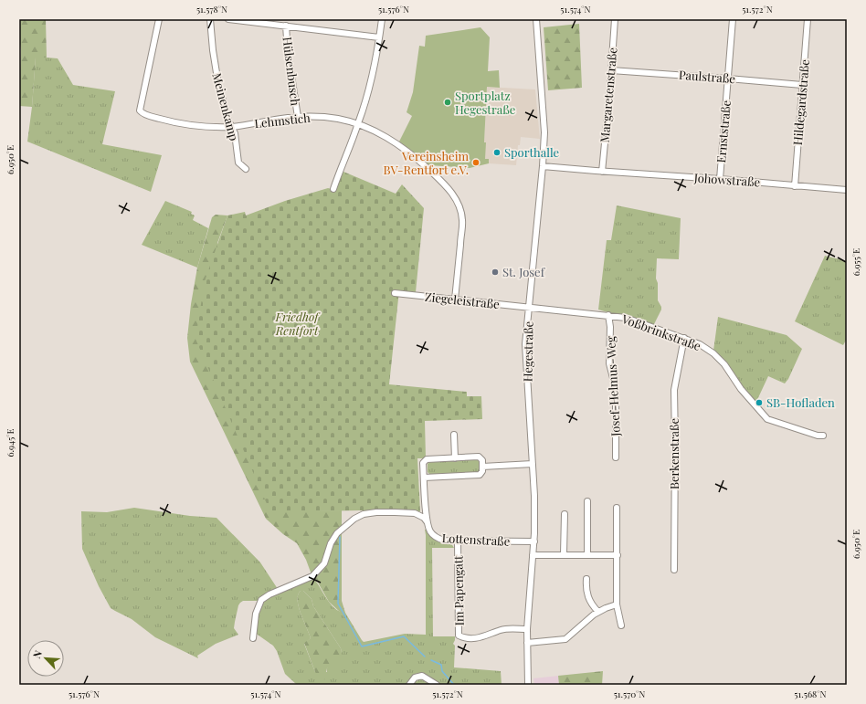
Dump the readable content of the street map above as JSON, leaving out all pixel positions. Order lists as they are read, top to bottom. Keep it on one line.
{"streets":{"street":["Hülsenbusch","Paulstraße","Margaretenstraße","Hildegardstraße","Meinenkamp","Lehmstich","Ernststraße","Johowstraße","Ziegeleistraße","Voßbrinkstraße","Hegestraße","Josef-Helmus-Weg","Berkenstraße","Lottenstraße","Im Papengatt"]},"crossings":[["Hülsenbusch","Lehmstich"],["Paulstraße","Margaretenstraße"],["Paulstraße","Hildegardstraße"],["Paulstraße","Ernststraße"],["Margaretenstraße","Johowstraße"],["Hildegardstraße","Johowstraße"],["Meinenkamp","Lehmstich"],["Lehmstich","Ziegeleistraße"],["Ernststraße","Johowstraße"],["Johowstraße","Hegestraße"],["Ziegeleistraße","Voßbrinkstraße"],["Ziegeleistraße","Hegestraße"],["Voßbrinkstraße","Hegestraße"],["Voßbrinkstraße","Josef-Helmus-Weg"],["Voßbrinkstraße","Berkenstraße"],["Hegestraße","Lottenstraße"],["Hegestraße","Im Papengatt"],["Lottenstraße","Im Papengatt"]],"parks":["Friedhof Rentfort"],"places":["Sportplatz Hegestraße","Sporthalle","Vereinsheim BV-Rentfort e.V.","St. Josef","SB-Hofladen"],"north":"top left","coordinates":["51.578°N","51.576°N","51.574°N","51.572°N","6.950°E","6.955°E","6.945°E","51.570°N","51.568°N"]}
